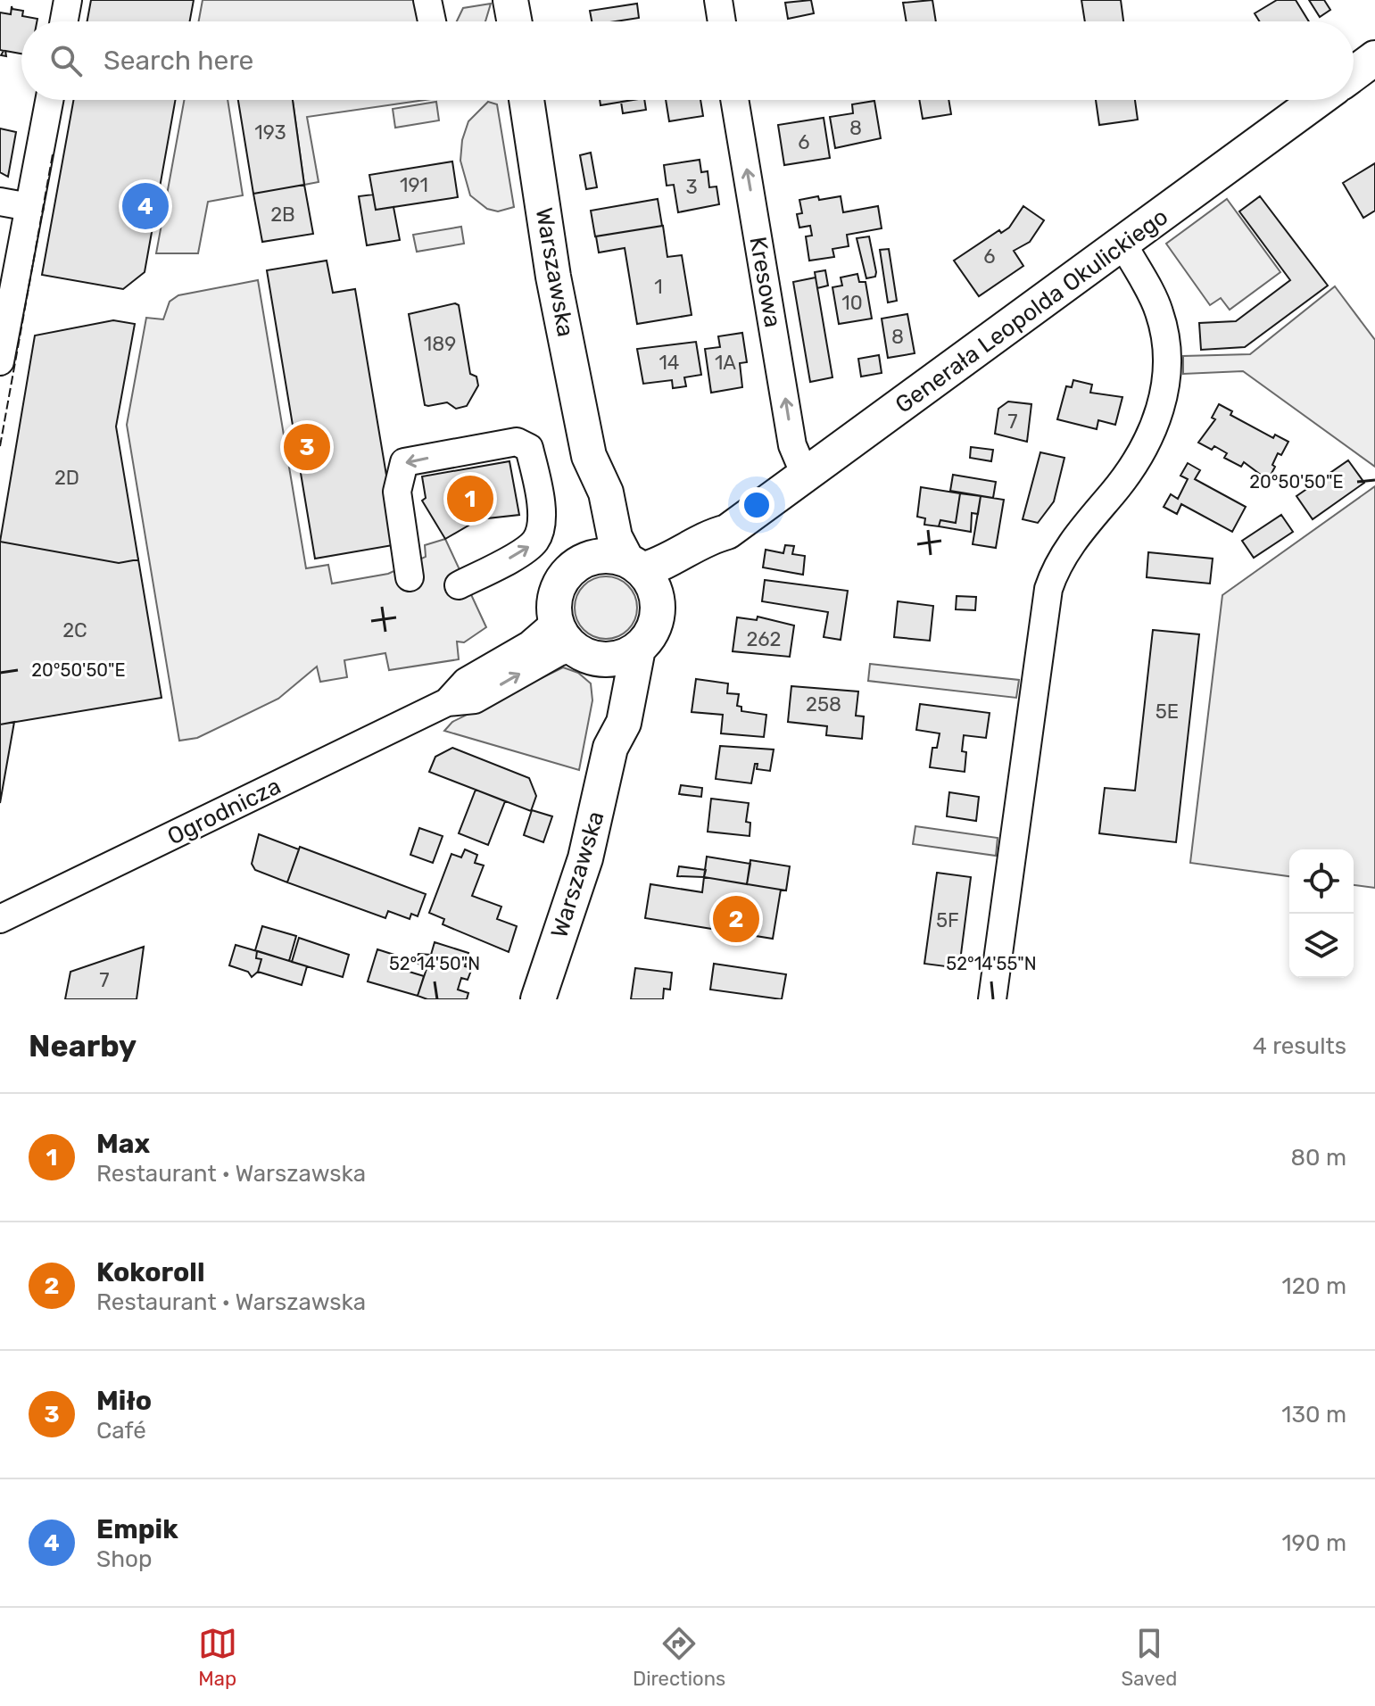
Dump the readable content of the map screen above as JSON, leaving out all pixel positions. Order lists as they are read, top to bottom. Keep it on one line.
{"streets":{"main road":["Warszawska","Generała Leopolda Okulickiego"],"street":["Kresowa","Ogrodnicza"]},"crossings":[["Warszawska","Generała Leopolda Okulickiego"],["Warszawska","Ogrodnicza"],["Kresowa","Generała Leopolda Okulickiego"],["Generała Leopolda Okulickiego","Ogrodnicza"]],"one_way":["Kresowa"],"house_numbers":["8","193","6","191","3","2B","6","1","10","8","189","14","1A","7","2D","2C","262","258","5E","5F","7"],"page":{"search":"Search here","pins":["4","3","1","2"],"heading":["Nearby","4 results"],"list":[{"mark":"1","name":"Max","note":"Restaurant · Warszawska","value":"80 m"},{"mark":"2","name":"Kokoroll","note":"Restaurant · Warszawska","value":"120 m"},{"mark":"3","name":"Miło","note":"Café","value":"130 m"},{"mark":"4","name":"Empik","note":"Shop","value":"190 m"}],"nav":["Map","Directions","Saved"]},"coordinates":["20°50'50\"E","52°14'50\"N","52°14'55\"N"]}
